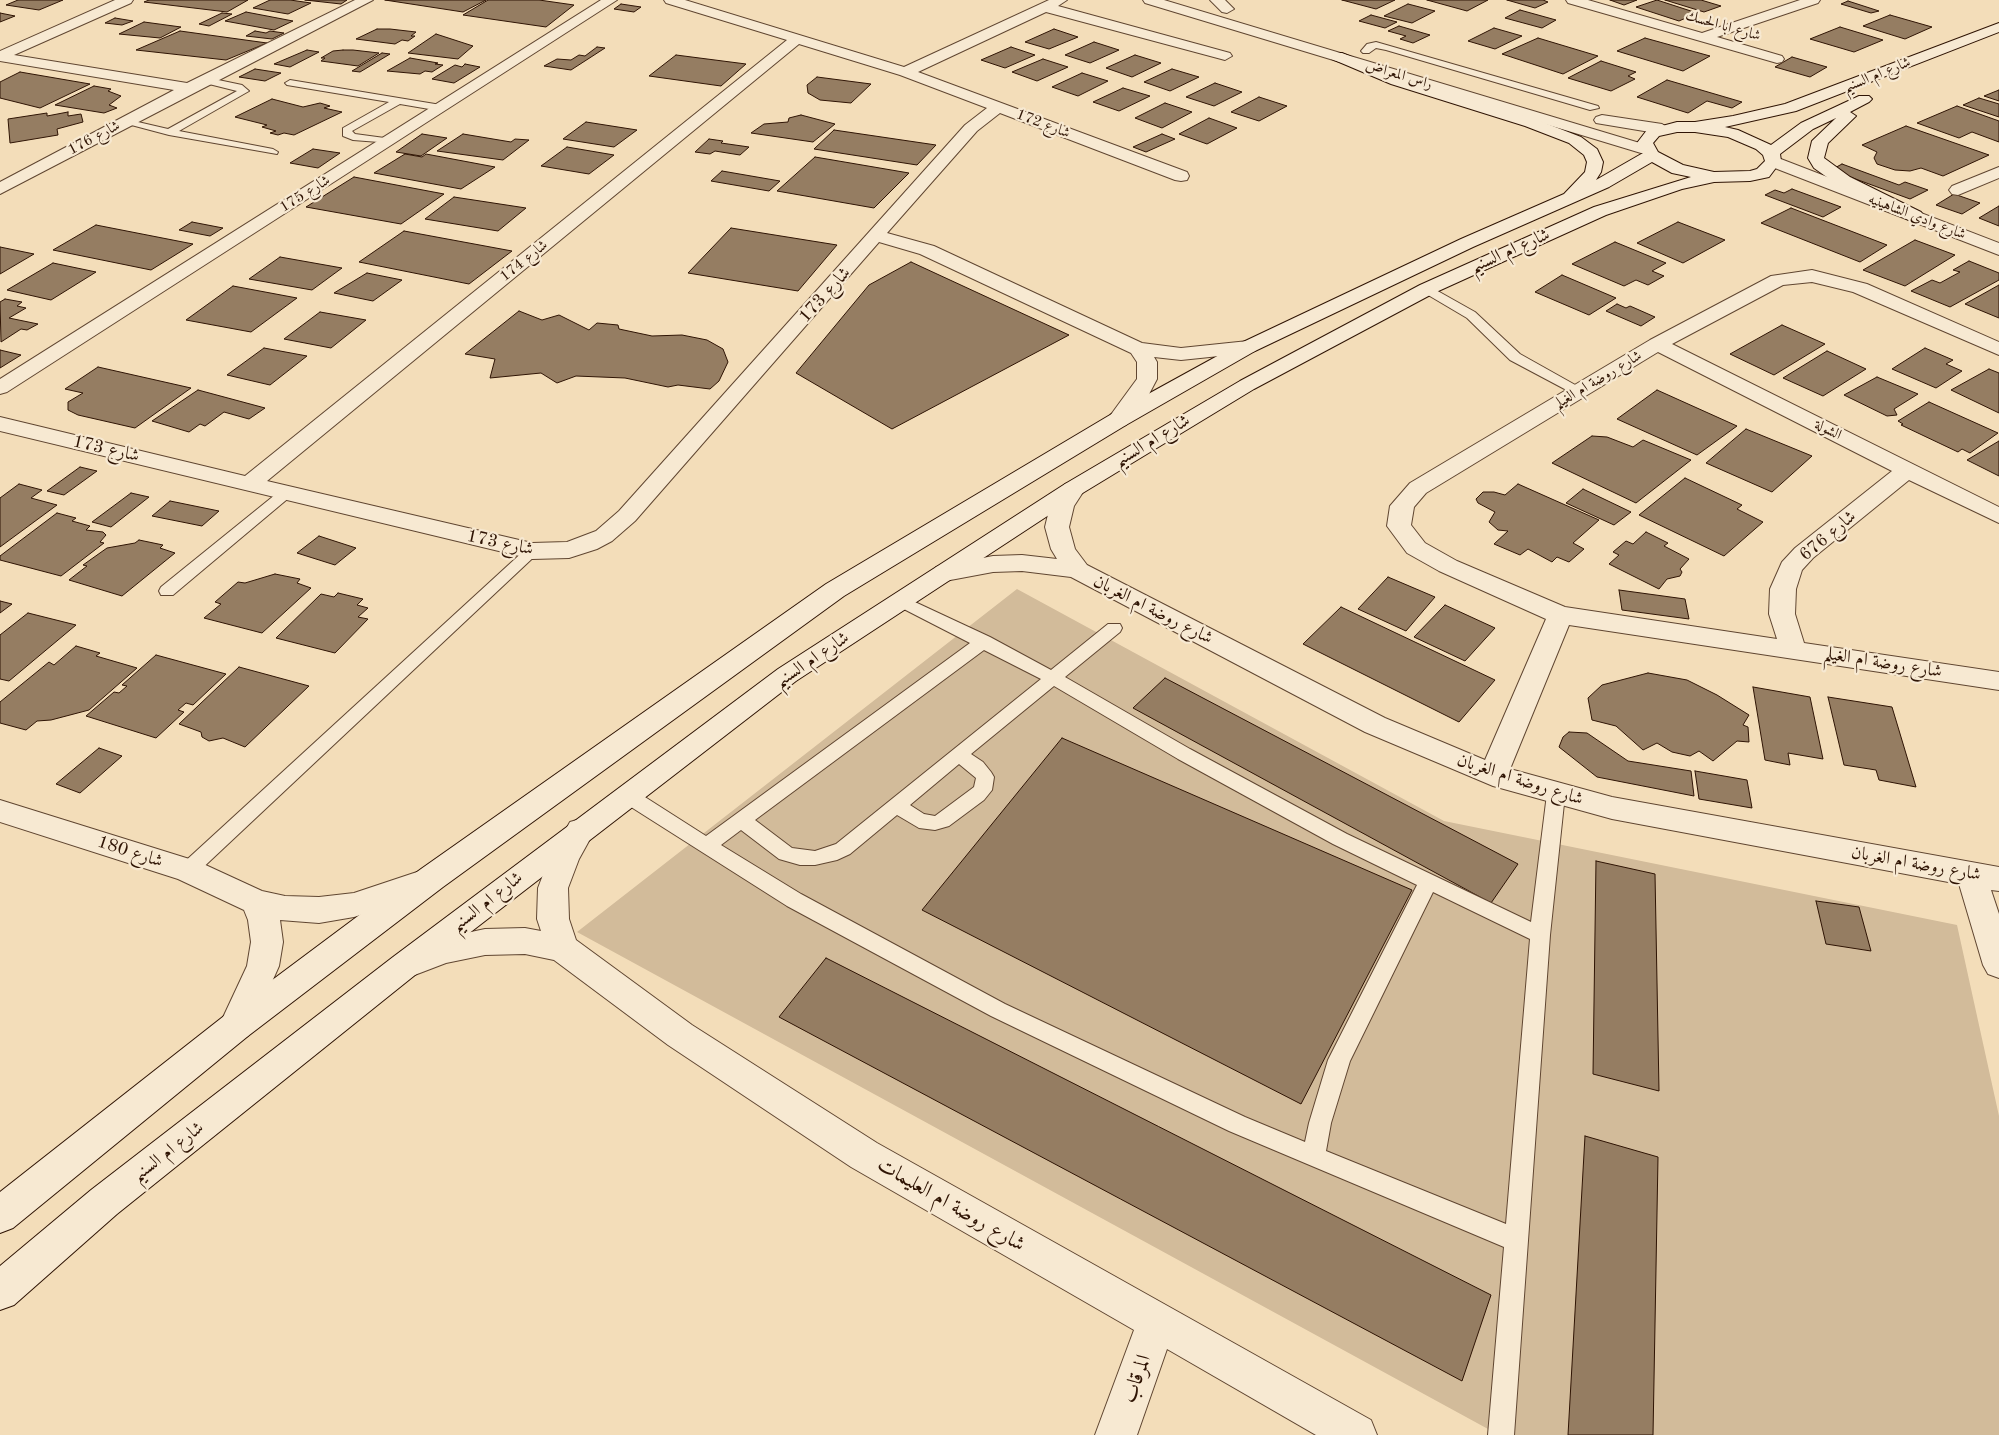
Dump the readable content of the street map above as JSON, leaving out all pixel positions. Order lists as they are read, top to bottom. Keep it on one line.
{"streets":{"street":["شارع ابا الحسك","راس المعراض","شارع ام السنيم","شارع 172","شارع 176","شارع 175","شارع وادي الشاهينيه","شارع 174","شارع 173","شارع روضة ام الغيلم","الشولة","شارع 676","شارع روضة ام الغربان","شارع 180","شارع روضة ام العليمات","المرقاب"]},"crossings":[["راس المعراض","شارع ام السنيم"],["شارع ام السنيم","شارع وادي الشاهينيه"],["شارع ام السنيم","شارع روضة ام الغربان"],["شارع ام السنيم","شارع 180"],["شارع ام السنيم","شارع روضة ام العليمات"],["شارع 172","شارع 174"],["شارع 172","شارع 173"],["شارع 174","شارع 173"],["شارع روضة ام الغيلم","الشولة"],["شارع روضة ام الغيلم","شارع 676"],["الشولة","شارع 676"],["شارع روضة ام العليمات","المرقاب"]]}
